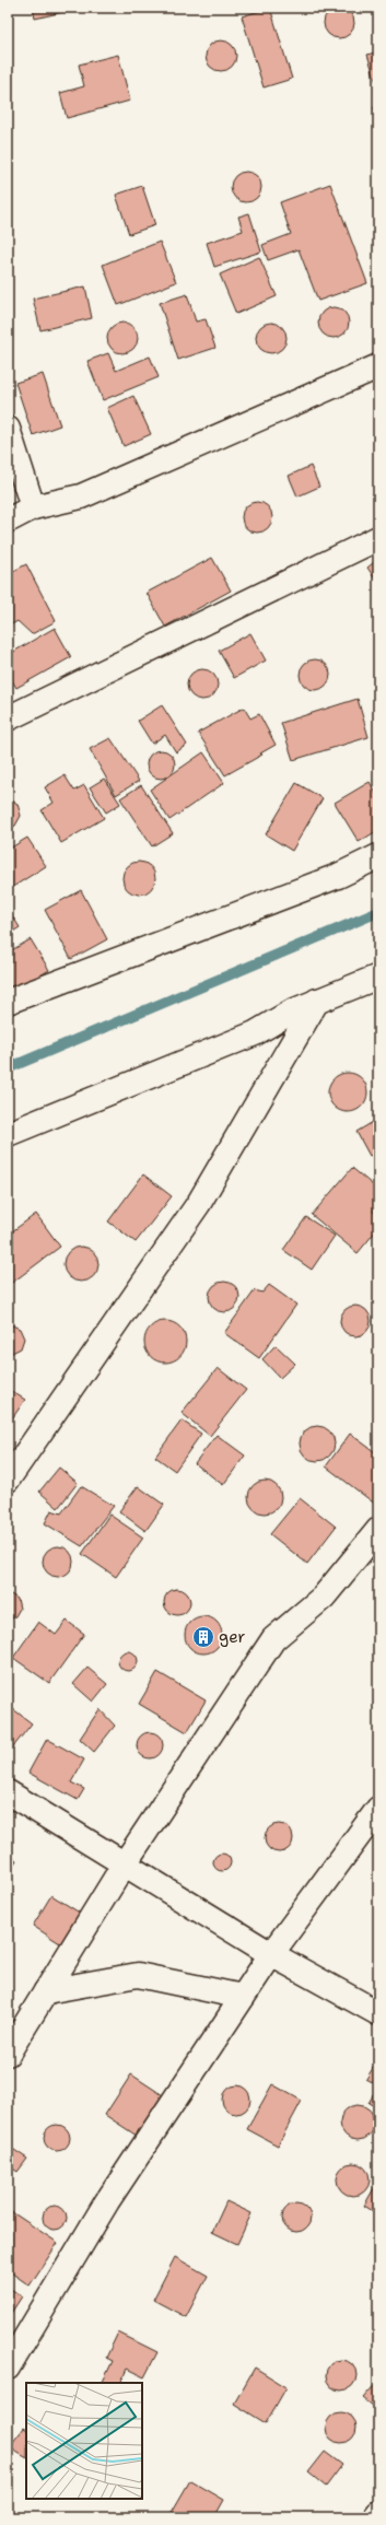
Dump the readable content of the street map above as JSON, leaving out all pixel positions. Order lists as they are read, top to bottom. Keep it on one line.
{"places":{"building":["ger"]}}
